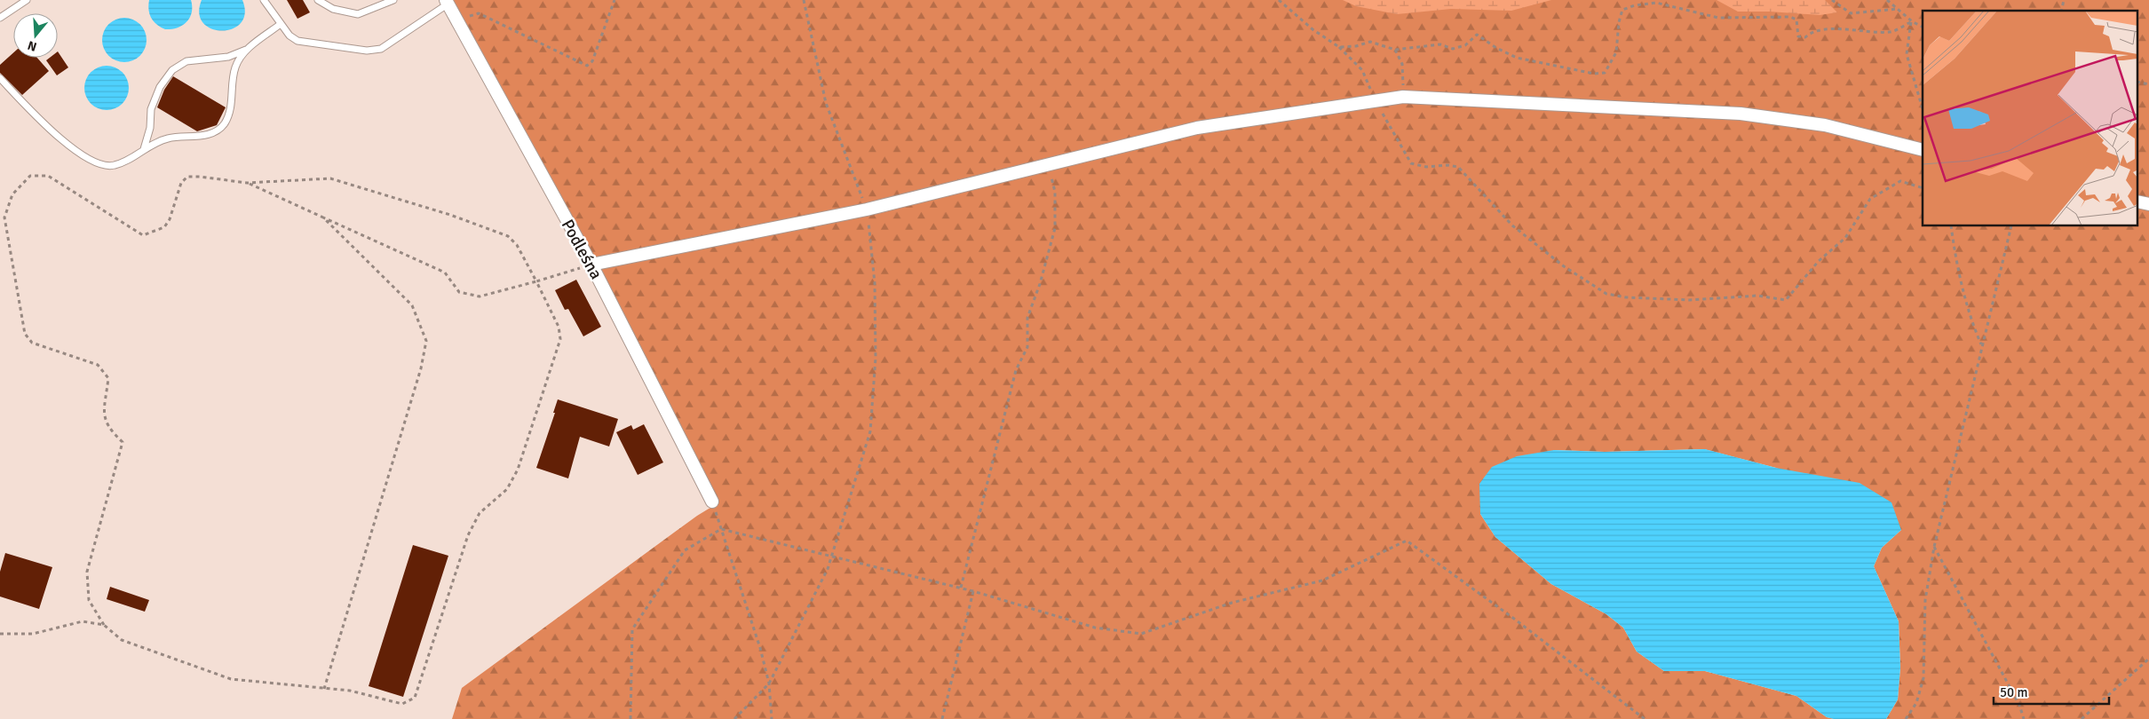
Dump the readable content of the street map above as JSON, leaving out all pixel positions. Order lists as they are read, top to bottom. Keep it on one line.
{"streets":{"street":["Podleśna"]},"scale_bar":"50 m","north":"bottom"}
